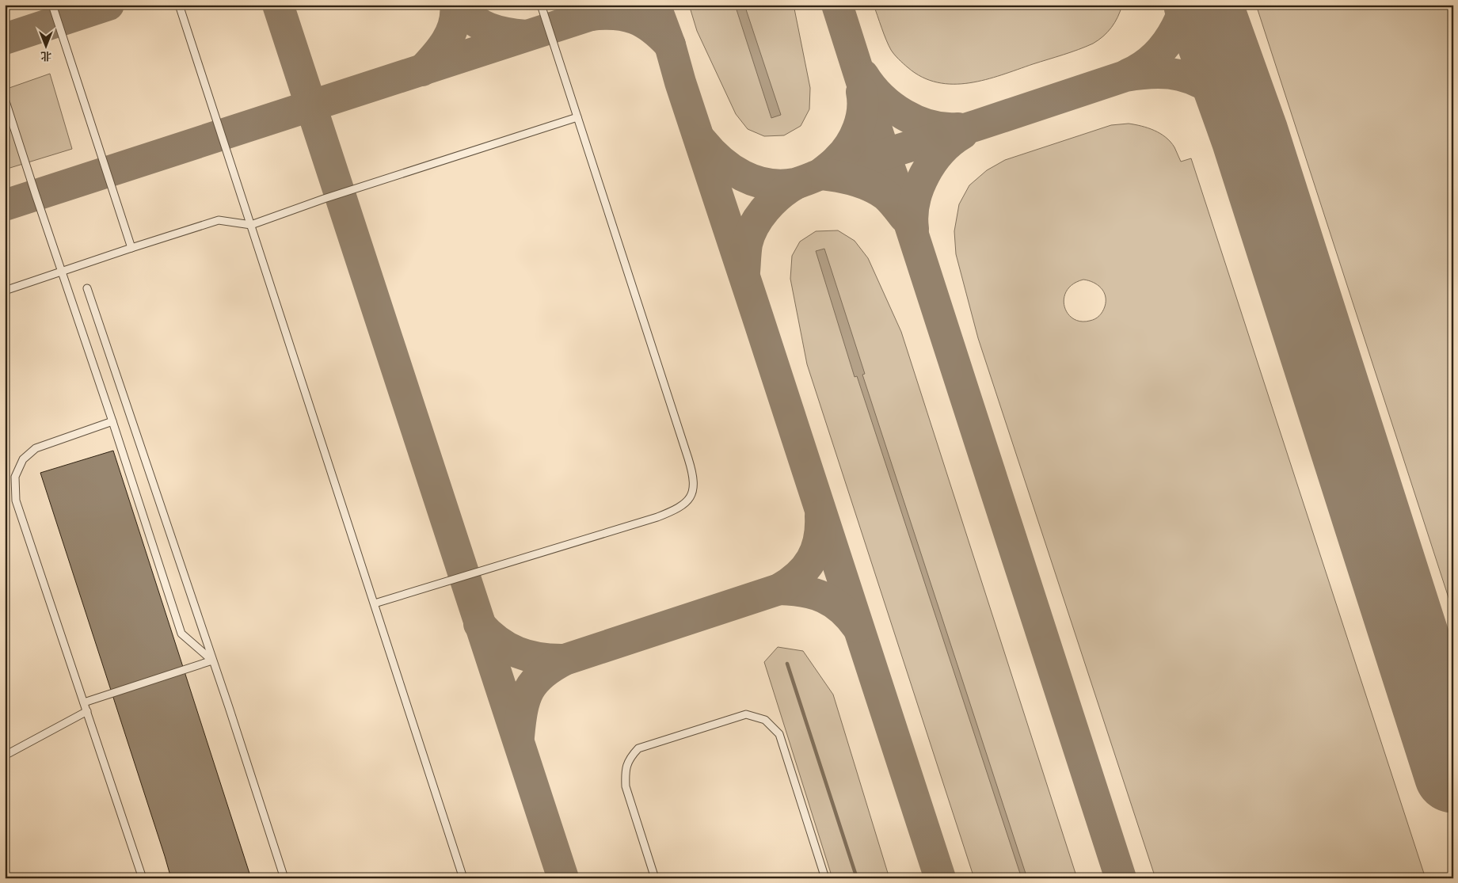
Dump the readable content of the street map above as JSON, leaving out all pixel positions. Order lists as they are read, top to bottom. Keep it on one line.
{"north":"bottom"}
